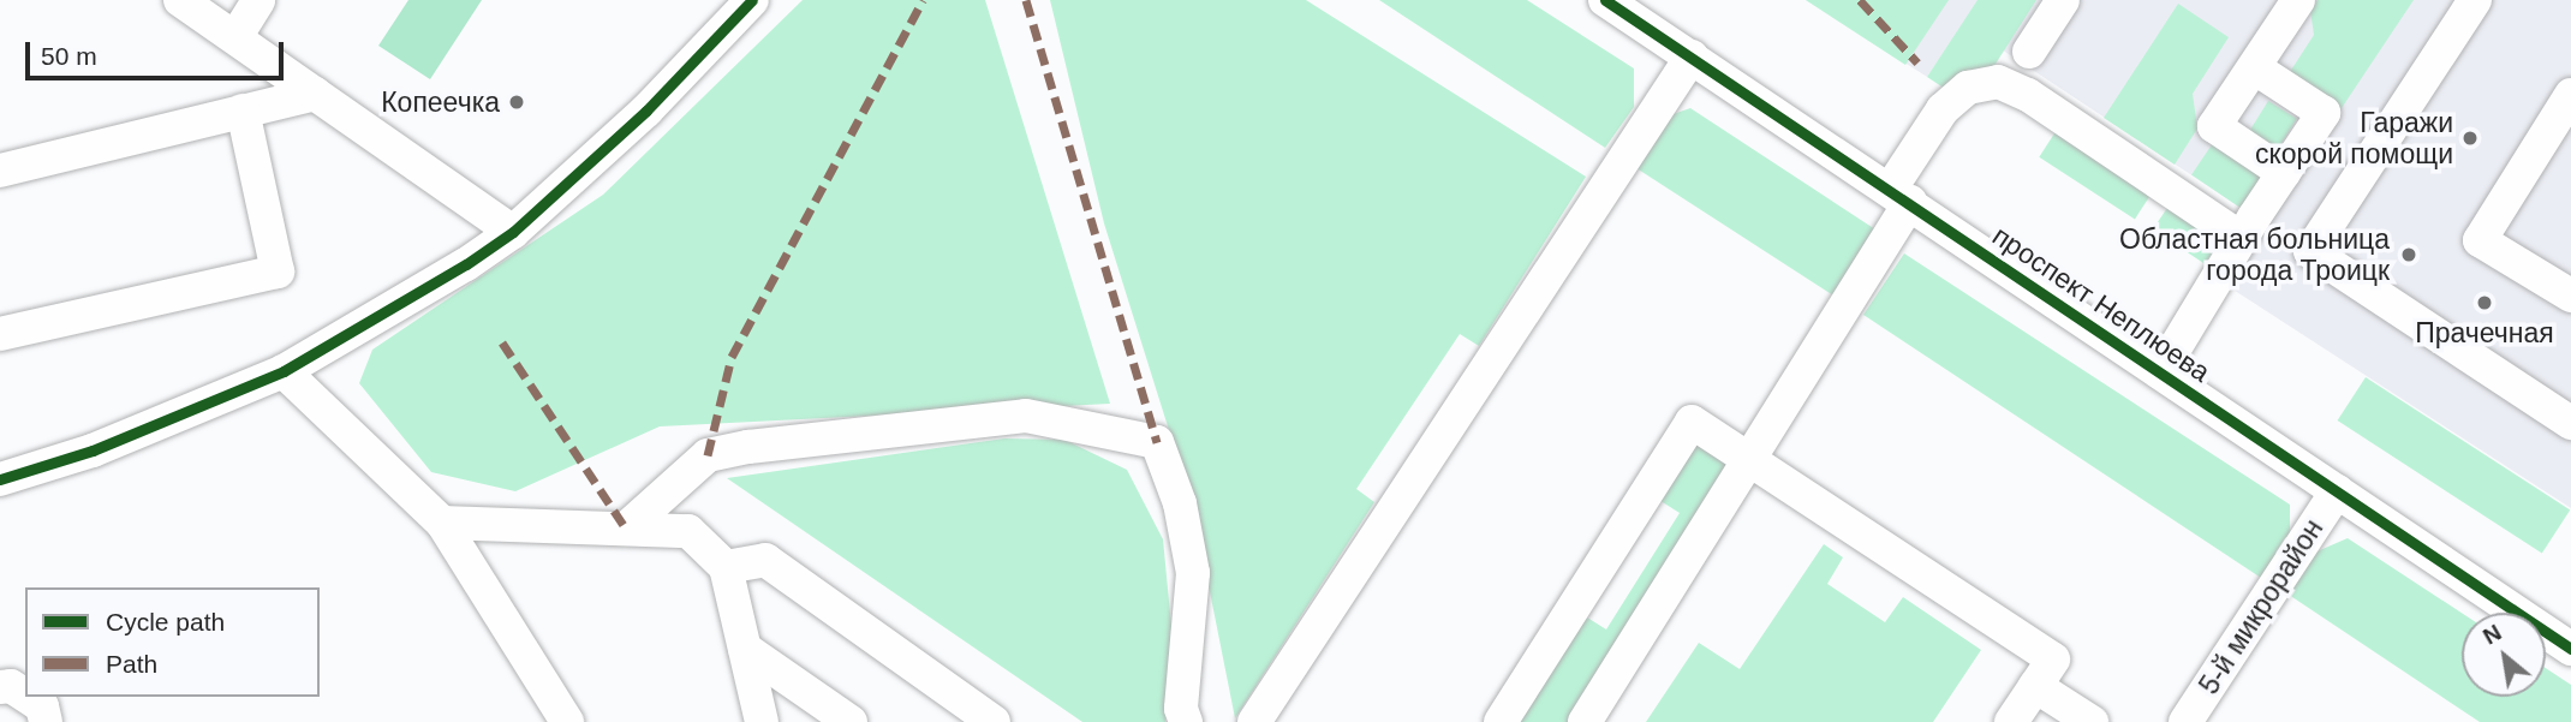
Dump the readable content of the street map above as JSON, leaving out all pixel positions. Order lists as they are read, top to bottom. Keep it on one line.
{"streets":{"street":["проспект Неплюева","5-й микрорайон"]},"crossings":[["проспект Неплюева","5-й микрорайон"]],"places":["Копеечка","Гаражи скорой помощи","Областная больница города Троицк","Прачечная"],"legend":["Cycle path","Path"],"scale_bar":"50 m","north":"top left"}
